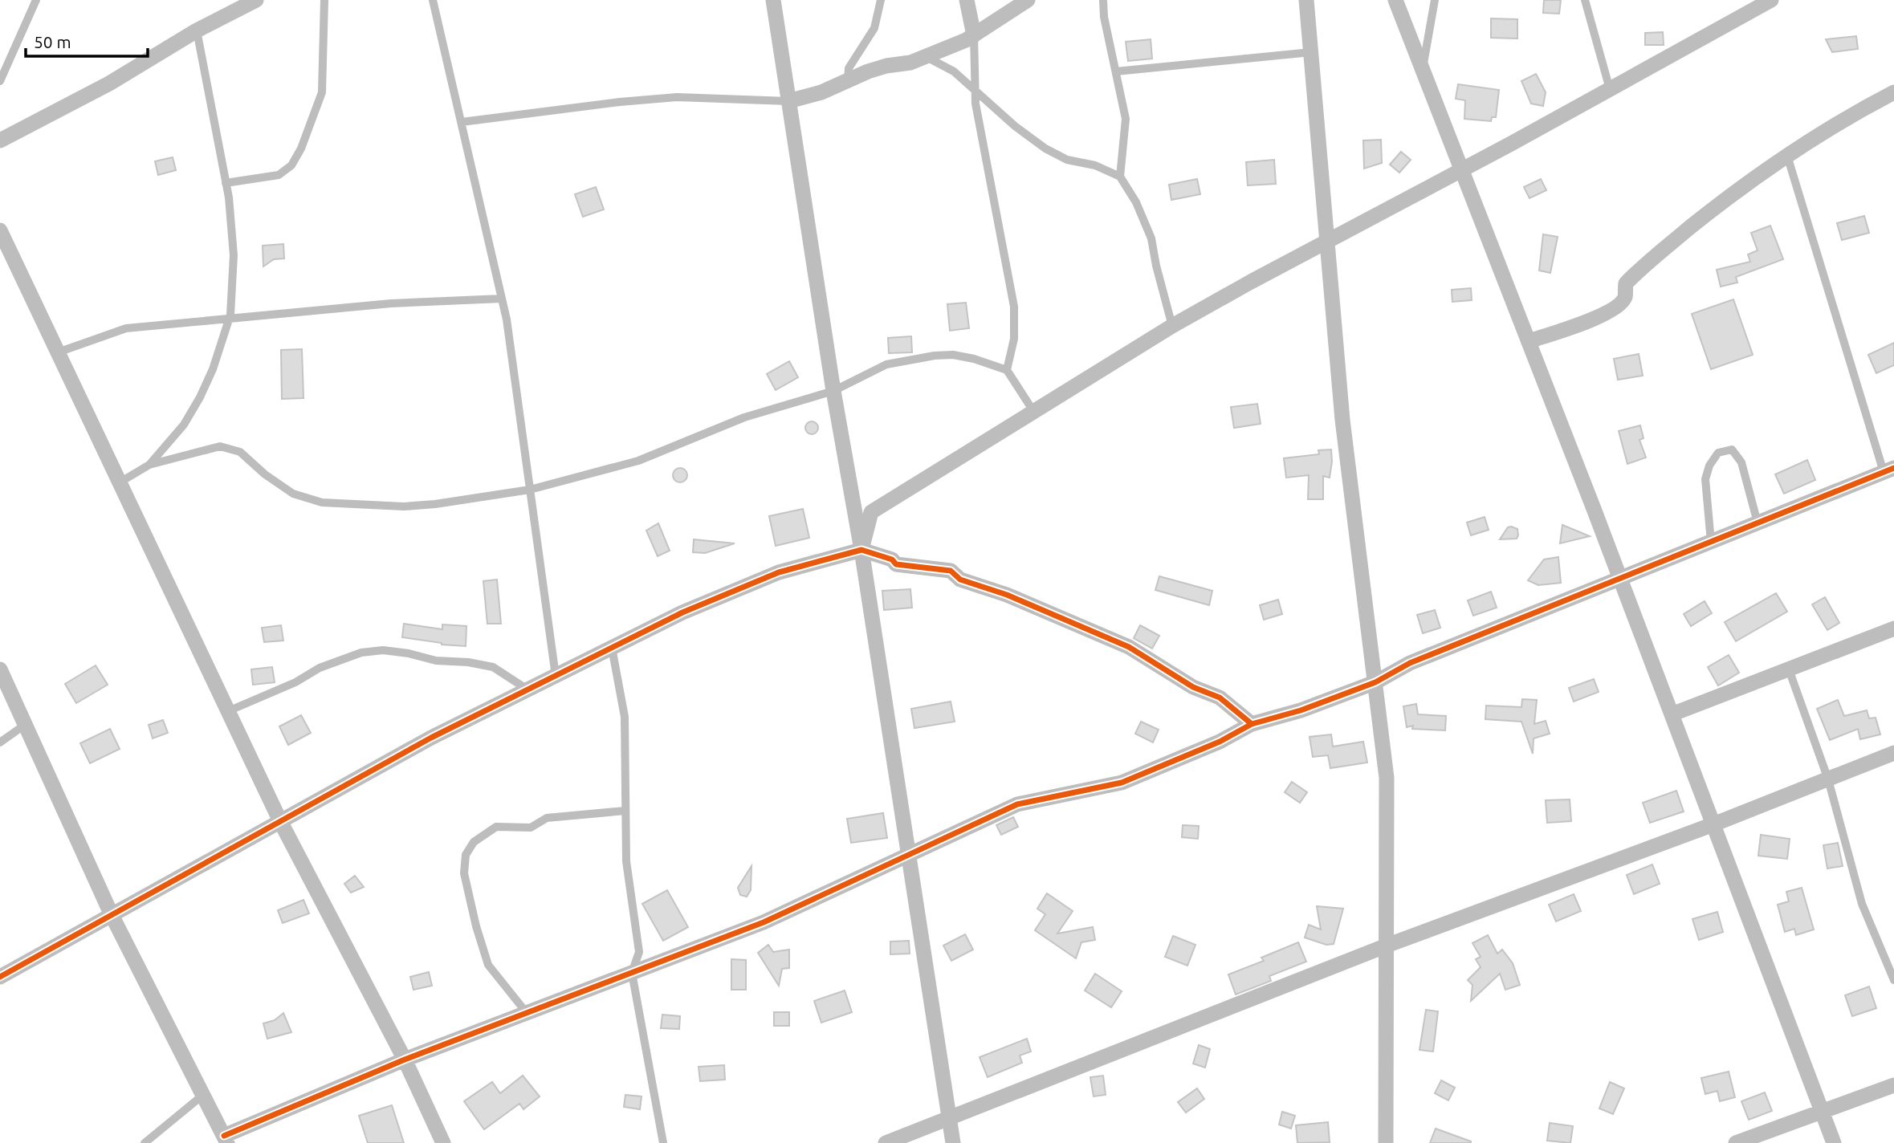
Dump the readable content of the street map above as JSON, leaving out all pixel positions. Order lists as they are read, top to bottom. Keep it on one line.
{"scale_bar":"50 m"}
